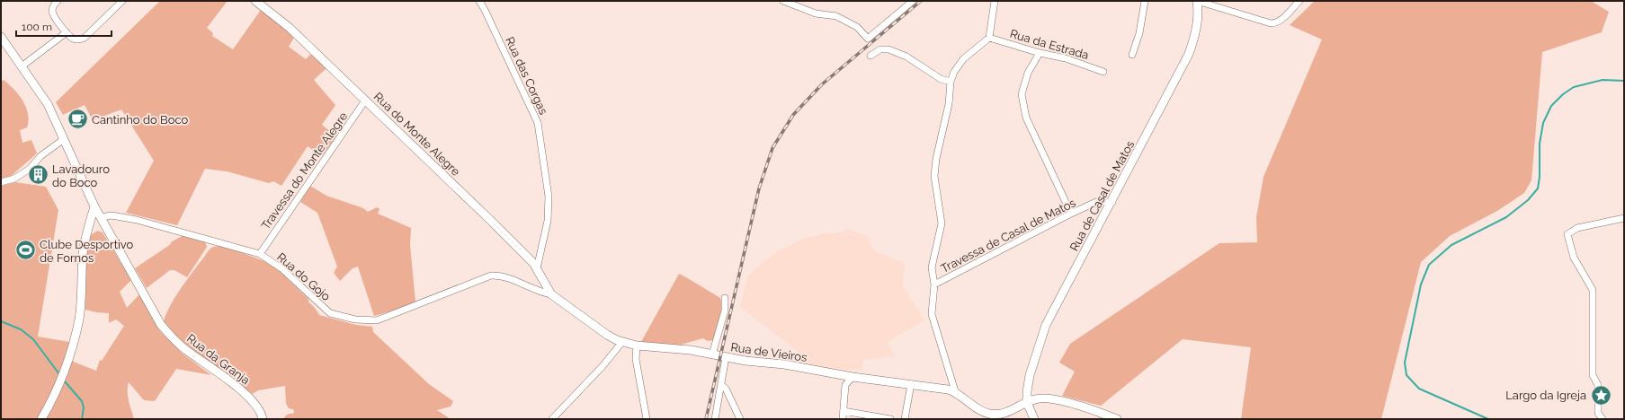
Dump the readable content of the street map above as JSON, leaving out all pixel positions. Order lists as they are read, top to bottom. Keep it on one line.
{"streets":{"street":["Rua da Estrada","Rua das Corgas","Rua do Monte Alegre","Travessa do Monte Alegre","Rua de Casal de Matos","Travessa de Casal de Matos","Rua do Gojo","Rua de Vieiros","Rua da Granja"]},"crossings":[["Rua das Corgas","Rua do Monte Alegre"],["Rua do Monte Alegre","Travessa do Monte Alegre"],["Rua do Monte Alegre","Rua do Gojo"],["Rua do Monte Alegre","Rua de Vieiros"],["Travessa do Monte Alegre","Rua do Gojo"],["Rua de Casal de Matos","Travessa de Casal de Matos"],["Rua do Gojo","Rua de Vieiros"],["Rua do Gojo","Rua da Granja"]],"places":{"cafe":["Cantinho do Boco"],"building":["Lavadouro do Boco"],"sports":["Clube Desportivo de Fornos"],"place":["Largo da Igreja"]},"scale_bar":"100 m"}
